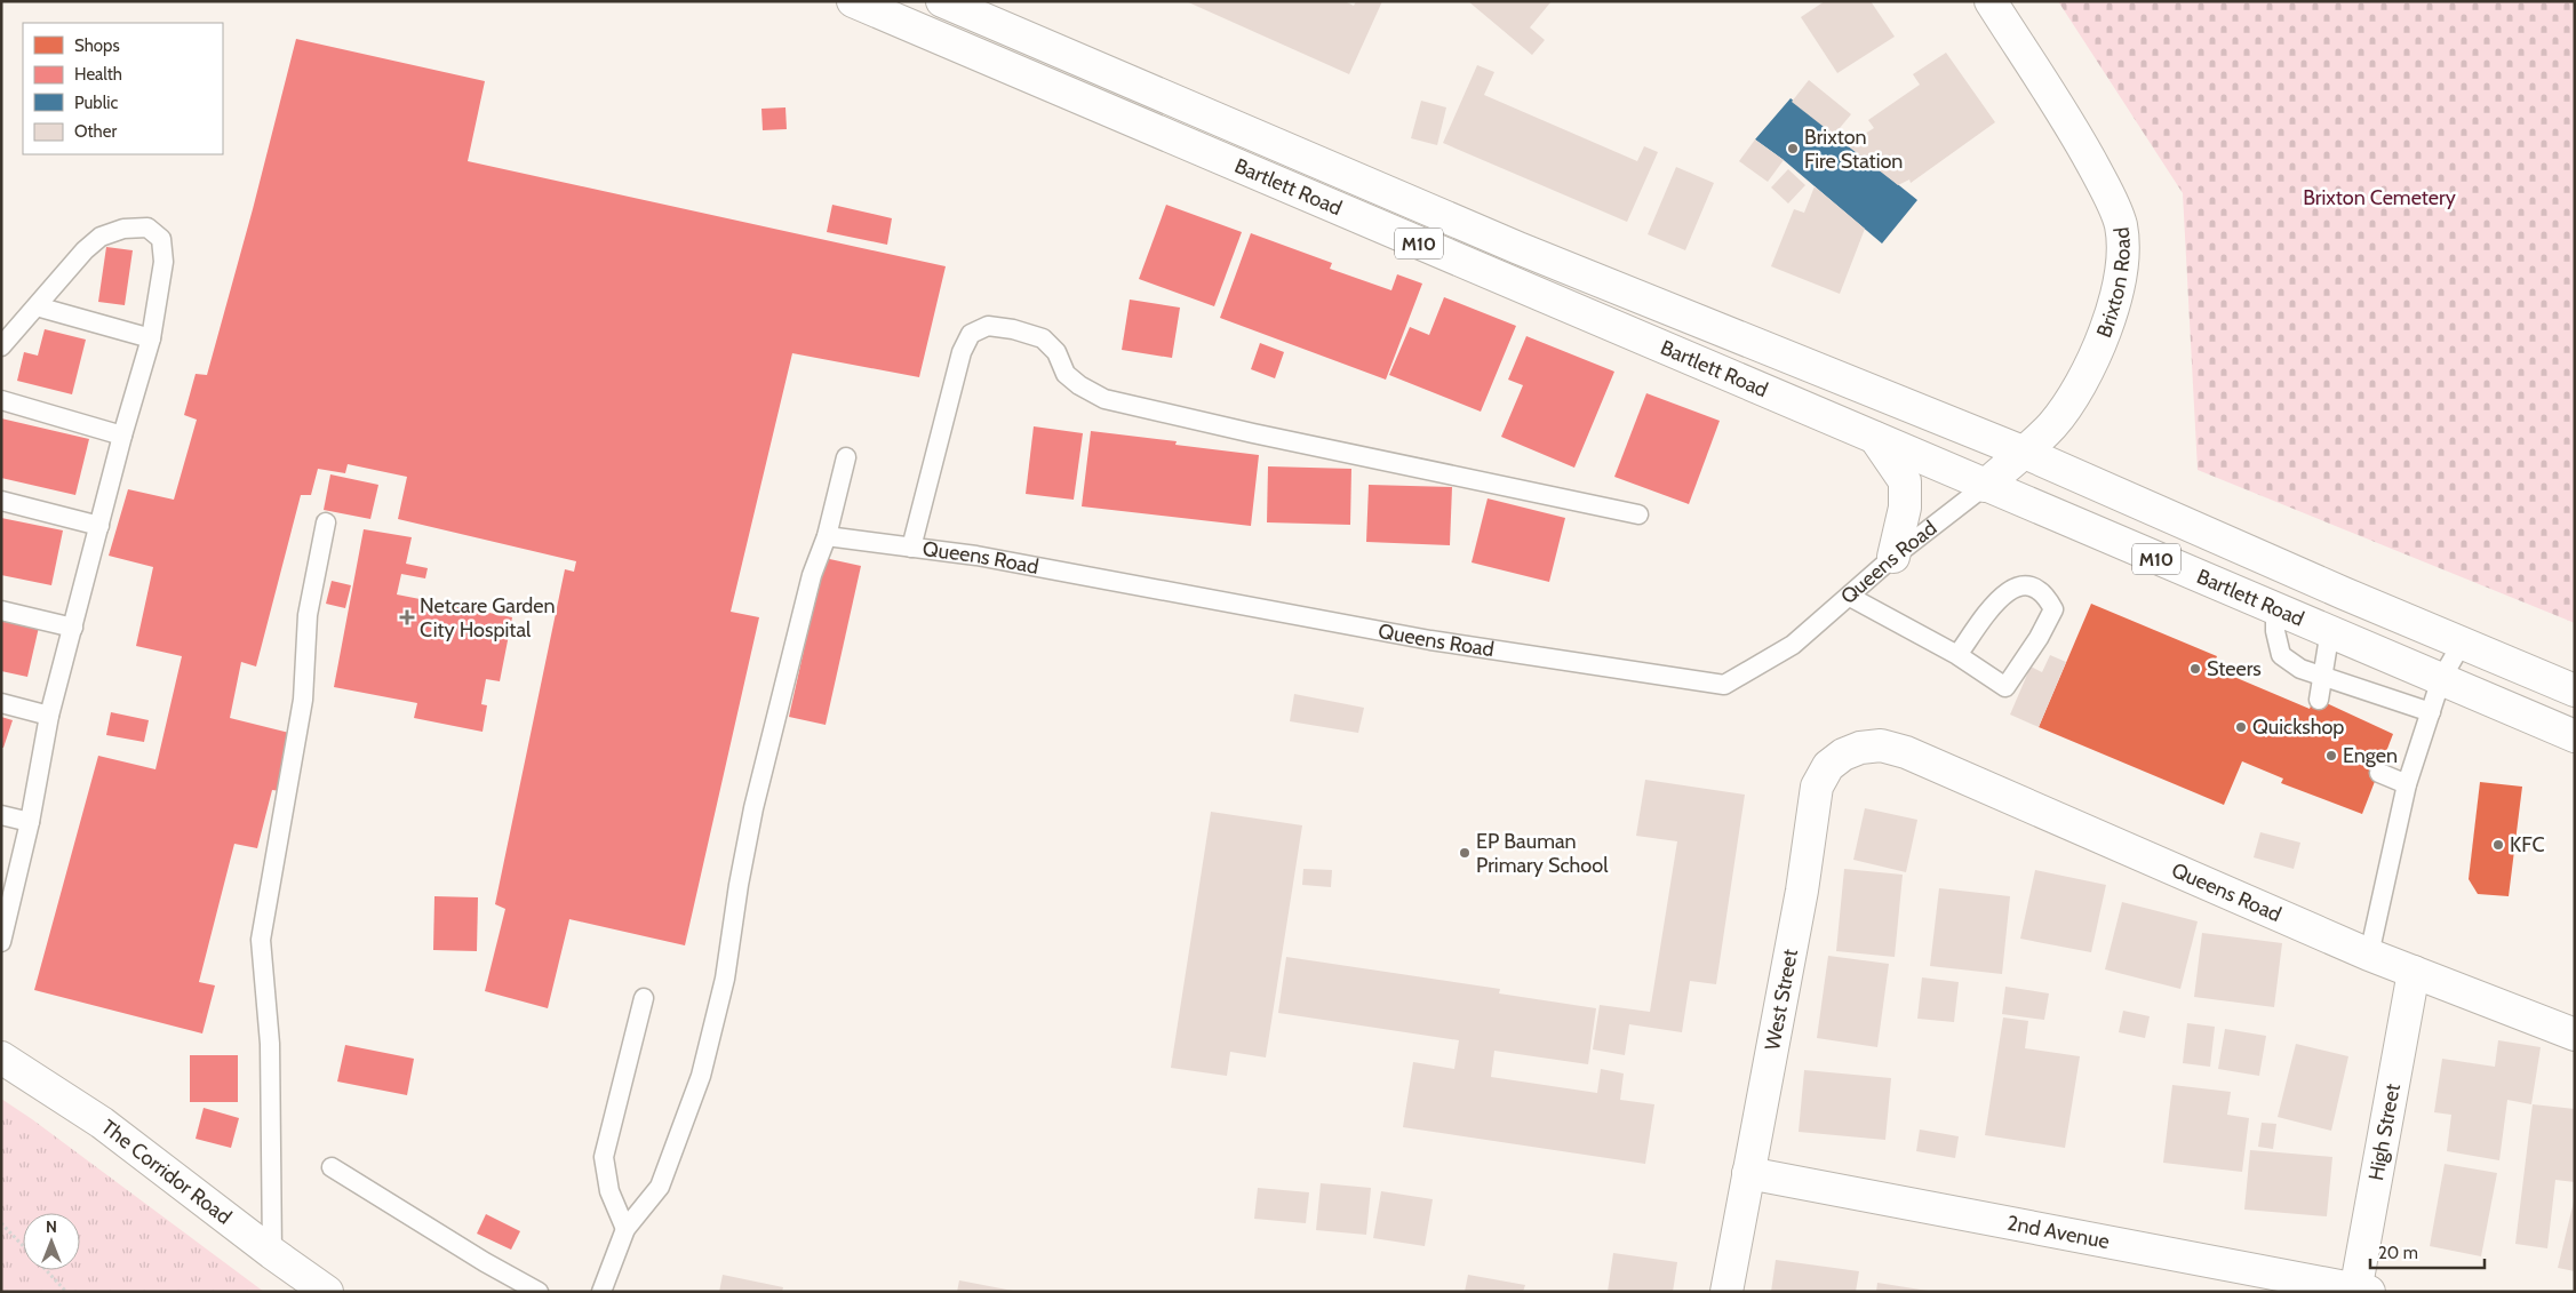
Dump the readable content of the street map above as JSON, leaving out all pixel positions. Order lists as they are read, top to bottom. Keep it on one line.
{"streets":{"main road":["Bartlett Road","M10","Brixton Road","Queens Road","West Street","High Street","The Corridor Road","2nd Avenue"]},"crossings":[["Bartlett Road","Brixton Road"],["Bartlett Road","Queens Road"],["Brixton Road","Queens Road"],["Queens Road","West Street"],["Queens Road","High Street"],["West Street","2nd Avenue"],["High Street","2nd Avenue"]],"parks":["Brixton Cemetery"],"places":{"other":["Brixton Fire Station","Steers","Quickshop","Engen","KFC","EP Bauman Primary School"],"health":["Netcare Garden City Hospital"]},"legend":["Shops","Health","Public","Other"],"scale_bar":"20 m","north":"top"}
